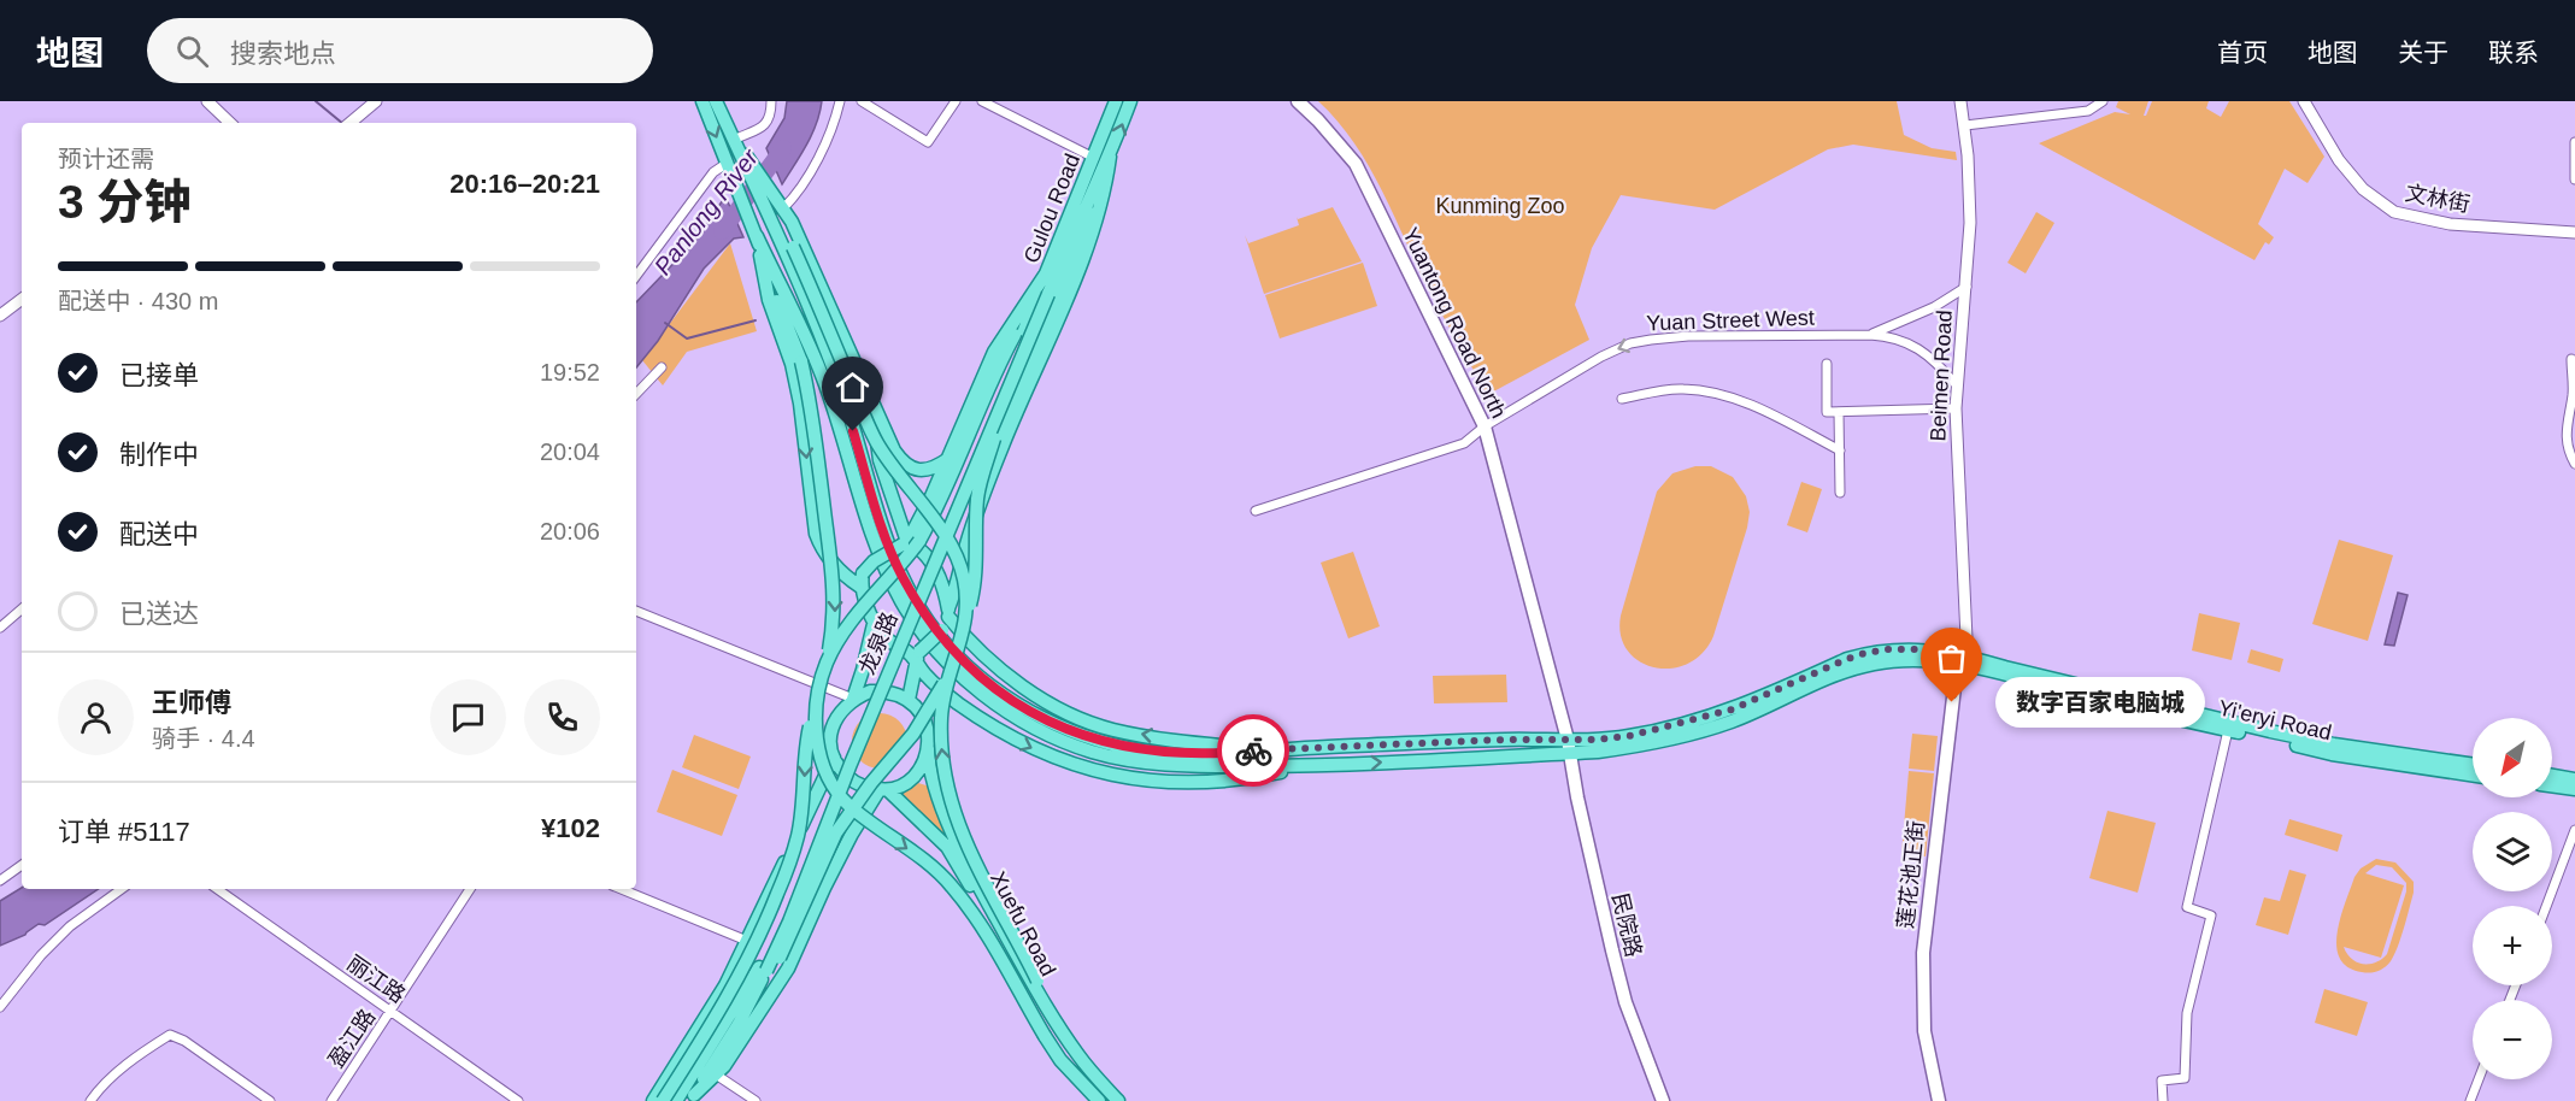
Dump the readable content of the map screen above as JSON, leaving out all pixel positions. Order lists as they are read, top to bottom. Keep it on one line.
{"streets":{"main road":["Gulou Road","Yuantong Road North","龙泉路","Yi'eryi Road","莲花池正街","Xuefu Road","民院路"],"street":["文林街","Yuan Street West","Beimen Road","丽江路","盈江路"]},"crossings":[["Gulou Road","龙泉路"],["Yuan Street West","Yuantong Road North"],["Yuan Street West","Beimen Road"],["Yuantong Road North","Yi'eryi Road"],["Yuantong Road North","民院路"],["Beimen Road","Yi'eryi Road"],["Beimen Road","莲花池正街"],["Yi'eryi Road","莲花池正街"],["Yi'eryi Road","民院路"],["丽江路","盈江路"]],"one_way":["Yuan Street West"],"water":["Panlong River"],"parks":["Kunming Zoo"],"places":["数字百家电脑城"],"north":"bottom left","page":{"header":"地图","search":"搜索地点","nav":["首页","地图","关于","联系"],"heading":["3 分钟","预计还需","20:16–20:21"],"panel":["王师傅","骑手 · 4.4","订单 #5117","¥102"],"bar":"配送中 · 430 m","list":[["已接单","19:52"],["制作中","20:04"],["配送中","20:06"],"已送达"],"bubble":"数字百家电脑城","map_buttons":["+","−"]}}
